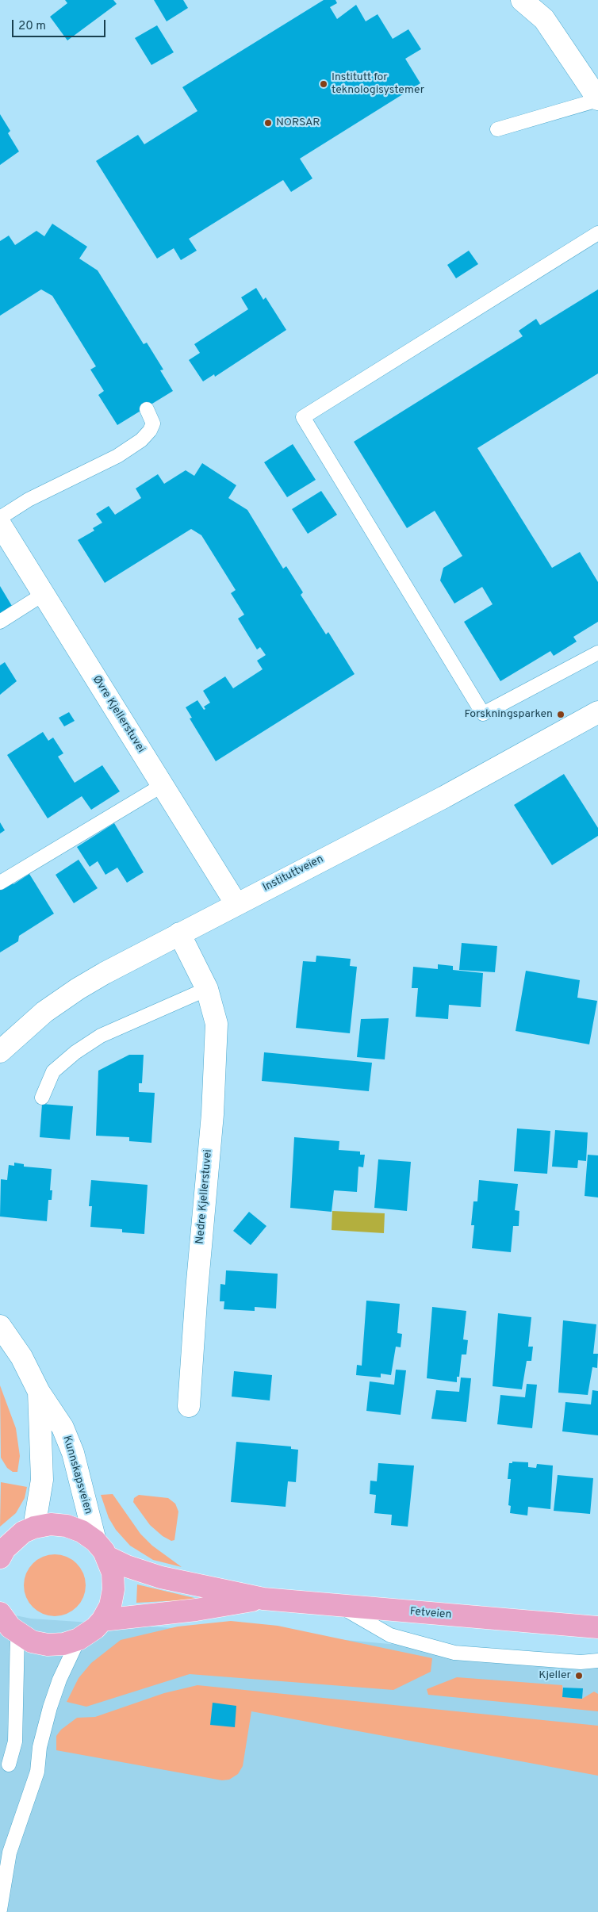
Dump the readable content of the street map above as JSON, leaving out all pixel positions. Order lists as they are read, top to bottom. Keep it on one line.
{"streets":{"highway":["Fetveien"],"street":["Øvre Kjellerstuvei","Instituttveien","Nedre Kjellerstuvei","Kunnskapsveien"]},"crossings":[["Øvre Kjellerstuvei","Instituttveien"],["Instituttveien","Nedre Kjellerstuvei"],["Kunnskapsveien","Fetveien"]],"places":["Institutt for teknologisystemer","NORSAR","Forskningsparken","Kjeller"],"scale_bar":"20 m"}
